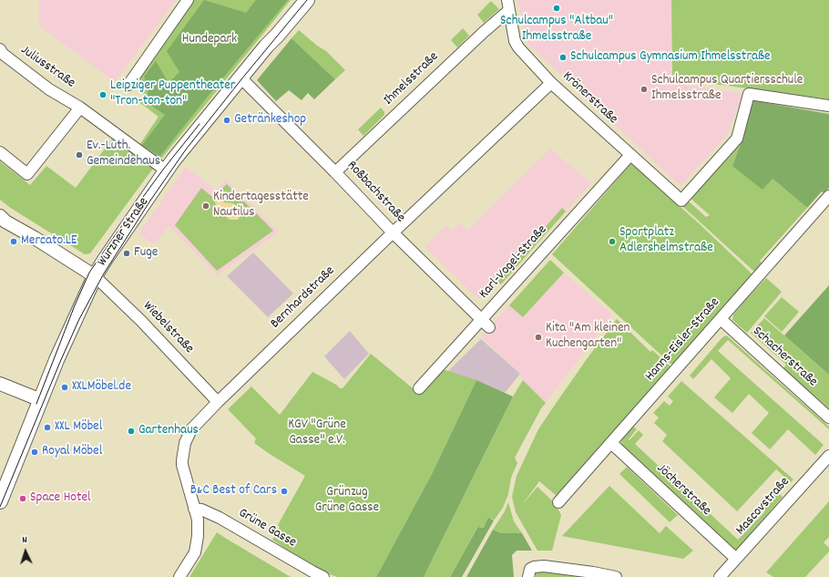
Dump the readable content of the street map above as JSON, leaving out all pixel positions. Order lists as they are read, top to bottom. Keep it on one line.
{"streets":{"main road":["Wurzner Straße"],"street":["Juliusstraße","Ihmelsstraße","Krönerstraße","Roßbachstraße","Karl-Vogel-Straße","Bernhardstraße","Wiebelstraße","Hanns-Eisler-Straße","Schacherstraße","Jöcherstraße","Mascovstraße","Grüne Gasse"]},"crossings":[["Juliusstraße","Wurzner Straße"],["Ihmelsstraße","Krönerstraße"],["Ihmelsstraße","Roßbachstraße"],["Krönerstraße","Karl-Vogel-Straße"],["Krönerstraße","Bernhardstraße"],["Roßbachstraße","Wurzner Straße"],["Roßbachstraße","Karl-Vogel-Straße"],["Roßbachstraße","Bernhardstraße"],["Wurzner Straße","Wiebelstraße"],["Bernhardstraße","Wiebelstraße"],["Bernhardstraße","Grüne Gasse"],["Hanns-Eisler-Straße","Schacherstraße"],["Hanns-Eisler-Straße","Jöcherstraße"],["Jöcherstraße","Mascovstraße"]],"parks":["Hundepark","KGV \"Grüne Gasse\" e.V.","Grünzug Grüne Gasse"],"places":["Schulcampus \"Altbau\" Ihmelsstraße","Schulcampus Gymnasium Ihmelsstraße","Schulcampus Quartiersschule Ihmelsstraße","Leipziger Puppentheater \"Tron-ton-ton\"","Getränkeshop","Ev.-Luth. Gemeindehaus","Kindertagesstätte Nautilus","Mercato.LE","Sportplatz Adlershelmstraße","Fuge","Kita \"Am kleinen Kuchengarten\"","XXLMöbel.de","XXL Möbel","Gartenhaus","Royal Möbel","B&C Best of Cars","Space Hotel"],"north":"top"}
